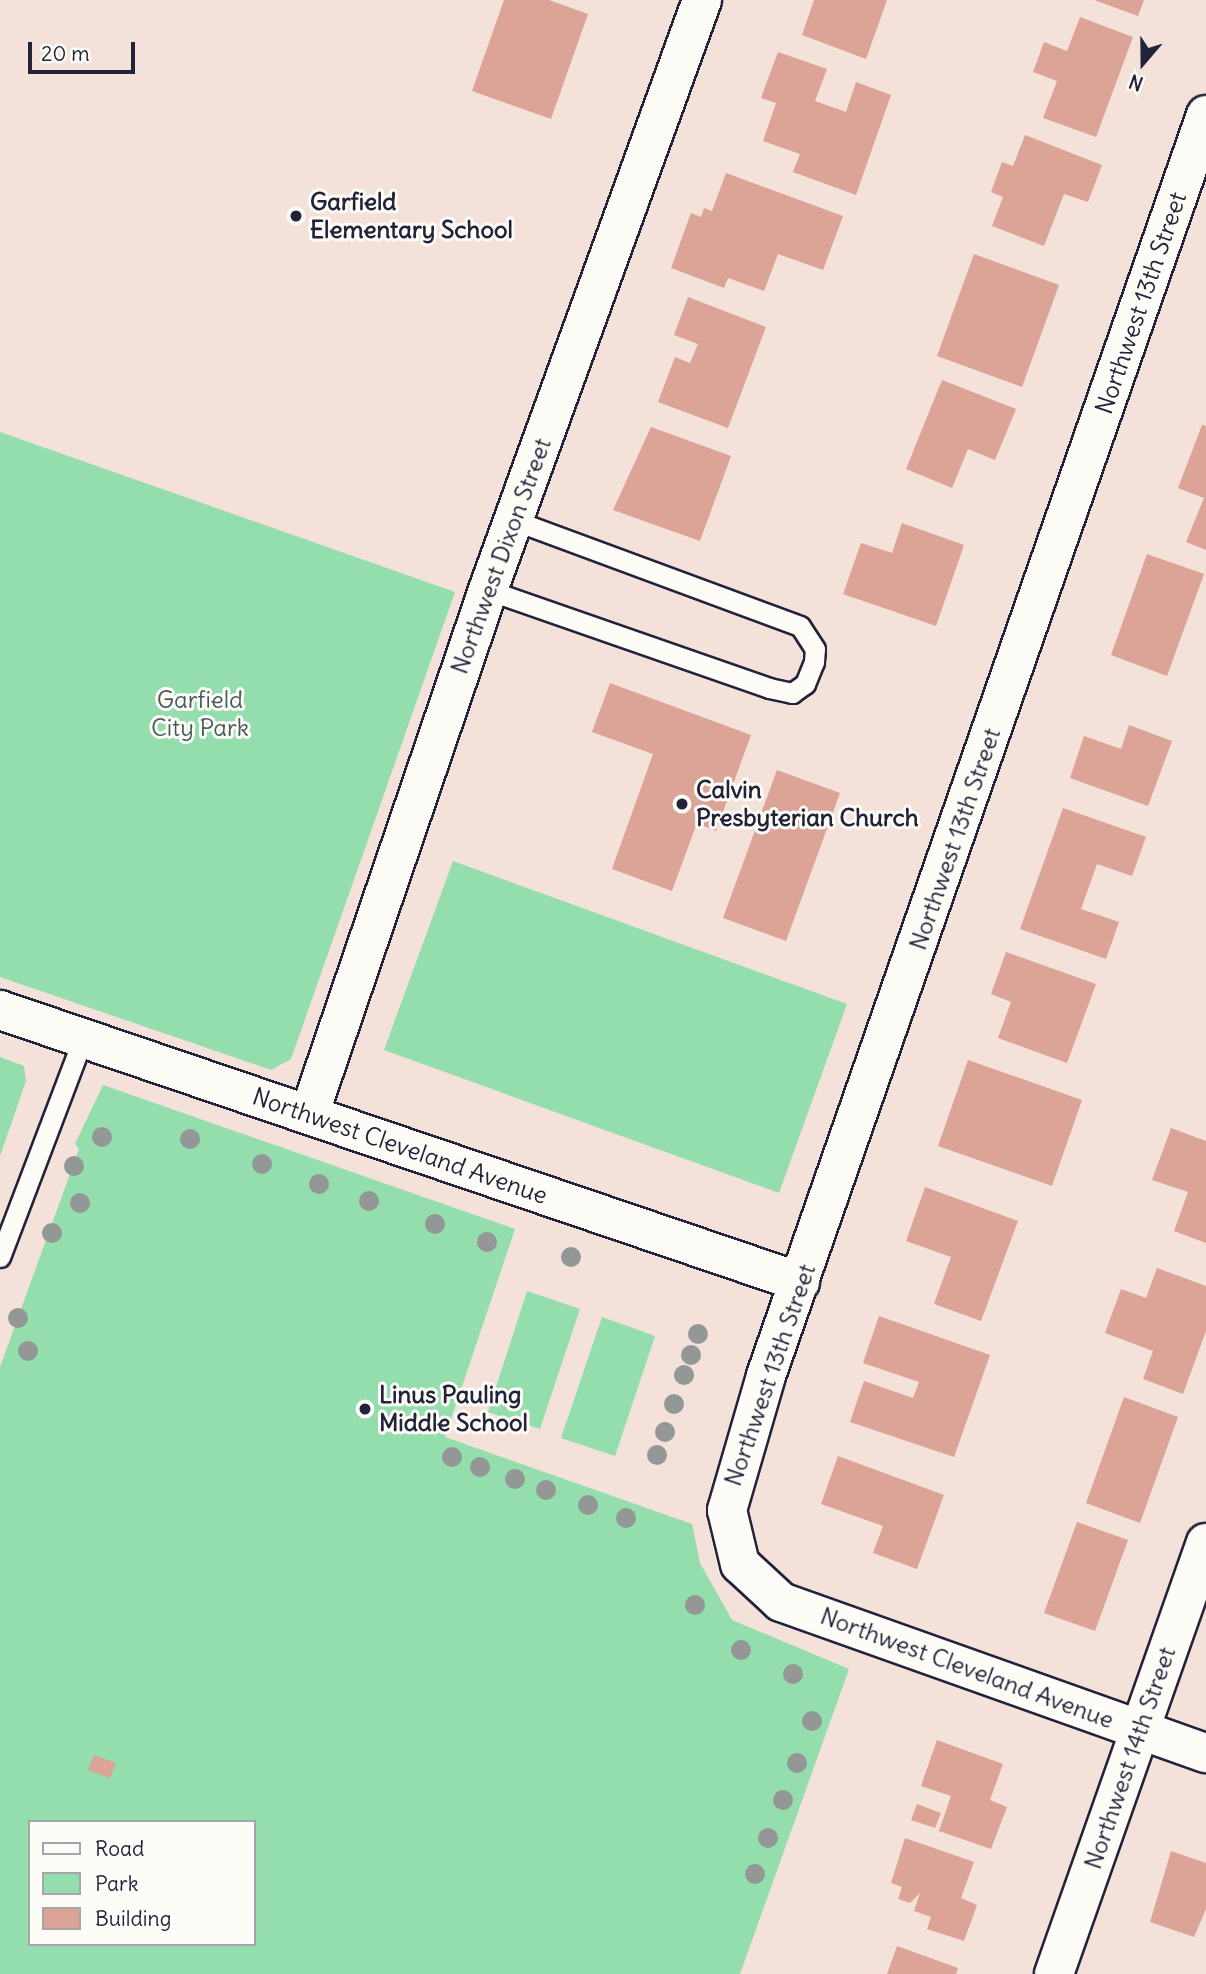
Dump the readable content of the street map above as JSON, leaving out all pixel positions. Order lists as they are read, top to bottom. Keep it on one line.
{"streets":{"street":["Northwest 13th Street","Northwest Dixon Street","Northwest Cleveland Avenue","Northwest 14th Street"]},"crossings":[["Northwest 13th Street","Northwest Cleveland Avenue"],["Northwest Dixon Street","Northwest Cleveland Avenue"],["Northwest Cleveland Avenue","Northwest 14th Street"]],"parks":["Garfield City Park"],"places":["Garfield Elementary School","Calvin Presbyterian Church","Linus Pauling Middle School"],"legend":["Road","Park","Building"],"scale_bar":"20 m","north":"bottom"}
